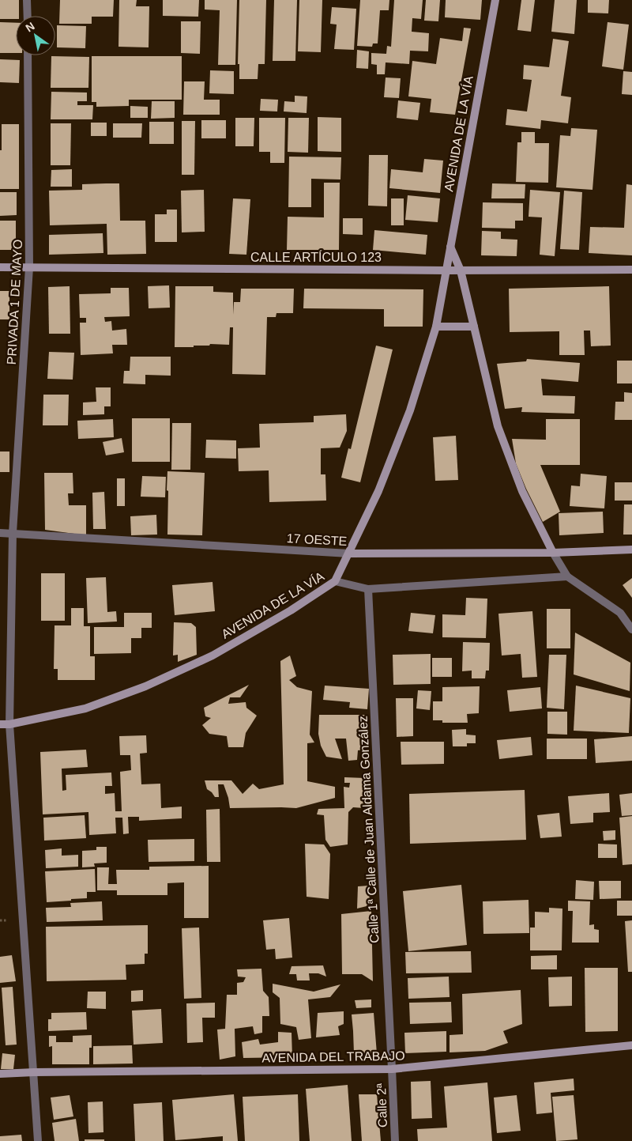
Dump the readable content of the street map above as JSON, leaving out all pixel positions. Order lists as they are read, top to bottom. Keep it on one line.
{"streets":{"street":["AVENIDA DE LA VÍA","CALLE ARTÍCULO 123","PRIVADA 1 DE MAYO","17 OESTE","Calle 1ª Calle de Juan Aldama González","AVENIDA DEL TRABAJO","Calle 2ª"]},"crossings":[["AVENIDA DE LA VÍA","CALLE ARTÍCULO 123"],["AVENIDA DE LA VÍA","PRIVADA 1 DE MAYO"],["AVENIDA DE LA VÍA","17 OESTE"],["CALLE ARTÍCULO 123","PRIVADA 1 DE MAYO"],["PRIVADA 1 DE MAYO","17 OESTE"],["PRIVADA 1 DE MAYO","AVENIDA DEL TRABAJO"],["Calle 1ª Calle de Juan Aldama González","AVENIDA DEL TRABAJO"],["Calle 1ª Calle de Juan Aldama González","Calle 2ª"],["AVENIDA DEL TRABAJO","Calle 2ª"]],"north":"top left"}
